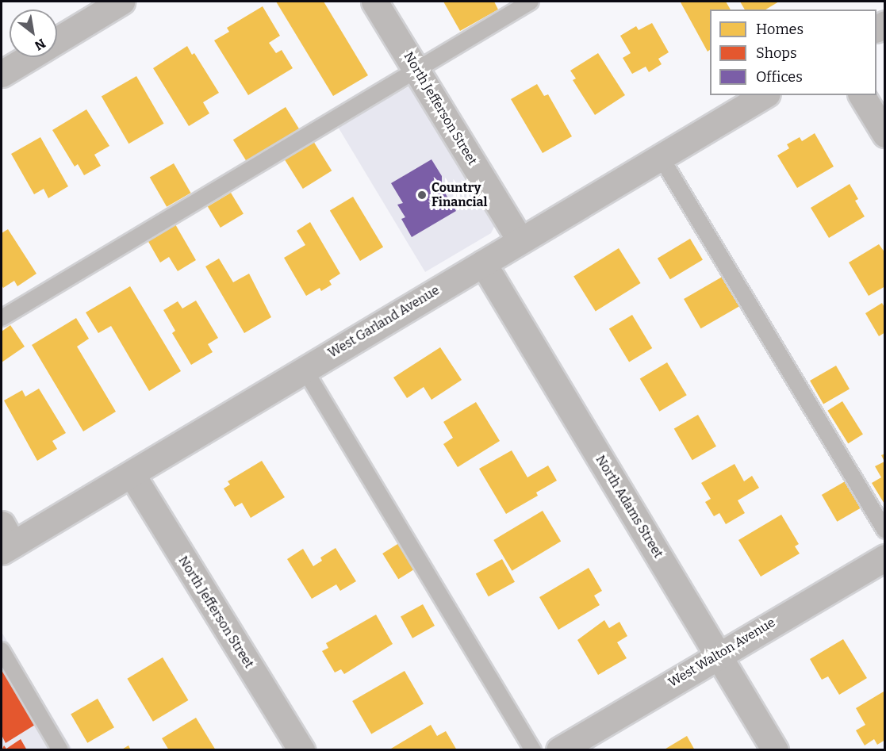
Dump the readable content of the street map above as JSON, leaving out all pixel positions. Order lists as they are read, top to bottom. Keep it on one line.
{"streets":{"street":["North Jefferson Street","West Garland Avenue","North Adams Street","West Walton Avenue"]},"crossings":[["North Jefferson Street","West Garland Avenue"],["West Garland Avenue","North Adams Street"],["North Adams Street","West Walton Avenue"]],"places":["Country Financial"],"legend":["Homes","Shops","Offices"],"north":"bottom right"}
